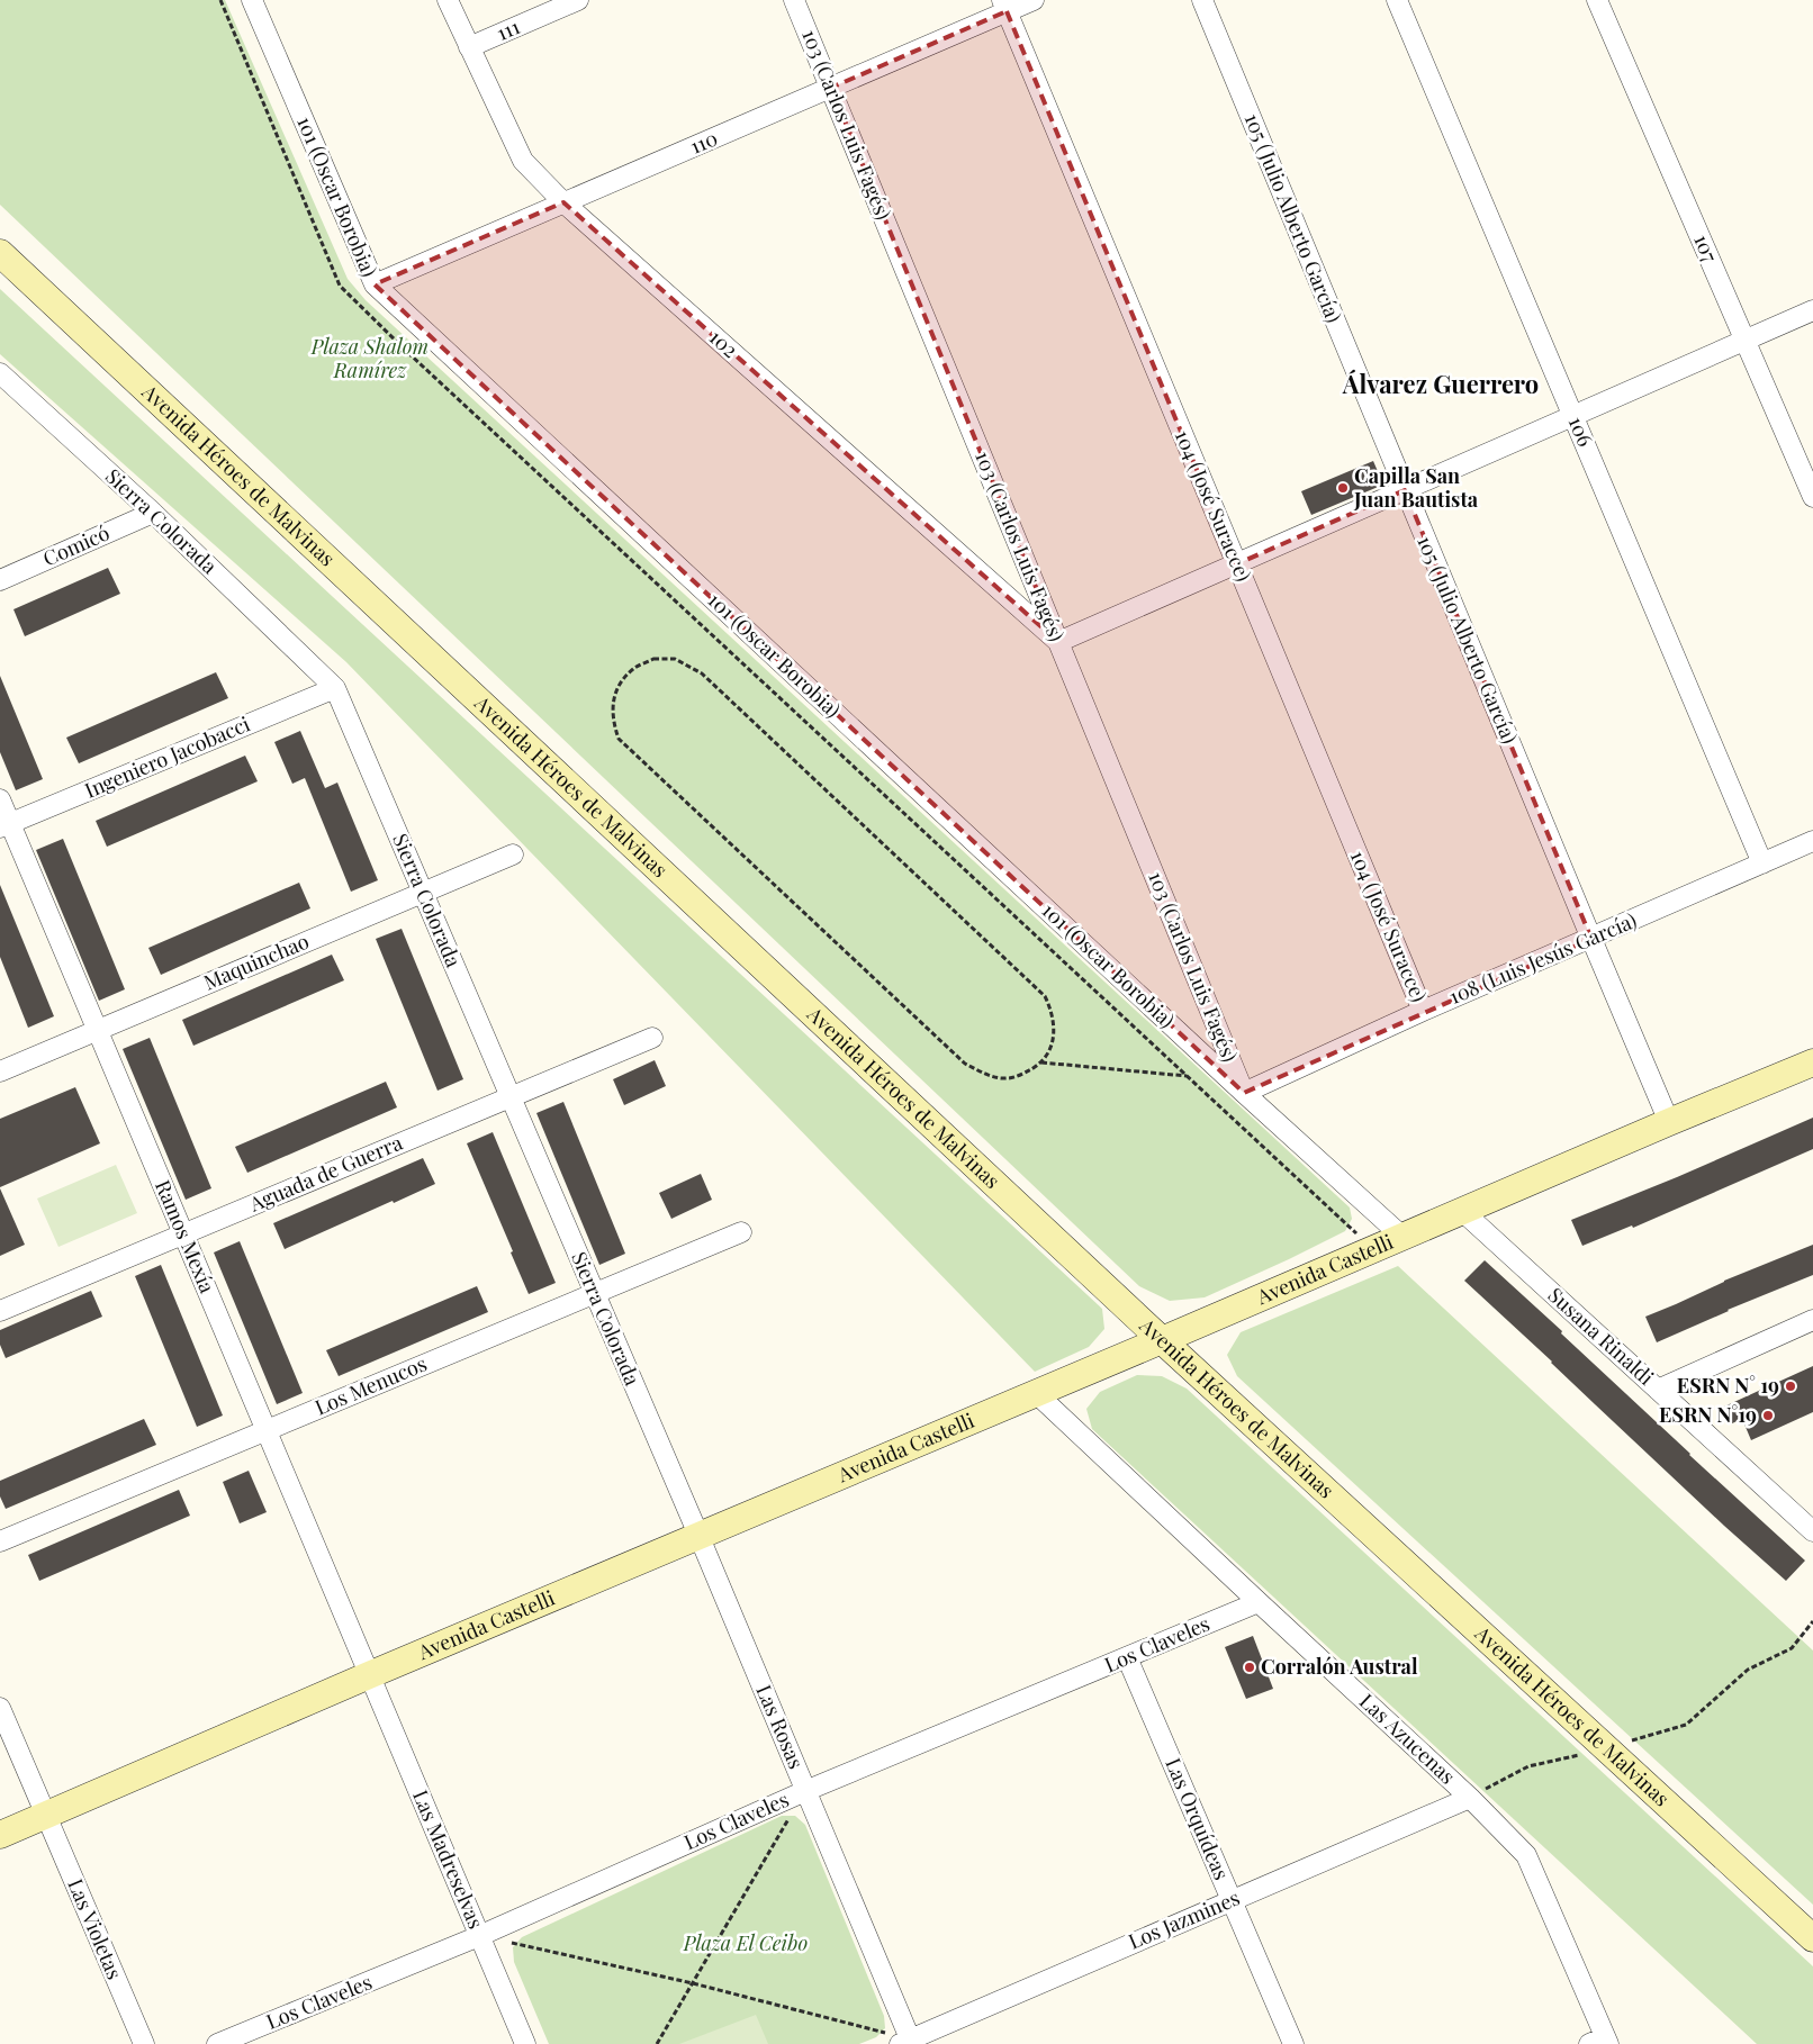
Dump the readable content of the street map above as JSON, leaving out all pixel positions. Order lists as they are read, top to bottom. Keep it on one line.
{"streets":{"main road":["Avenida Héroes de Malvinas","Avenida Castelli"],"street":["111","103 (Carlos Luis Fagés)","110","101 (Oscar Borobia)","105 (Julio Alberto García)","107","102","106","104 (José Suracce)","Sierra Colorada","Comicó","Ingeniero Jacobacci","108 (Luis Jesús García)","Maquinchao","Aguada de Guerra","Ramos Mexía","Susana Rinaldi","Los Menucos","Los Claveles","Las Rosas","Las Azucenas","Las Orquídeas","Las Madreselvas","Los Jazmines","Las Violetas"]},"crossings":[["111","102"],["103 (Carlos Luis Fagés)","110"],["103 (Carlos Luis Fagés)","101 (Oscar Borobia)"],["103 (Carlos Luis Fagés)","102"],["103 (Carlos Luis Fagés)","108 (Luis Jesús García)"],["110","101 (Oscar Borobia)"],["110","102"],["110","104 (José Suracce)"],["101 (Oscar Borobia)","108 (Luis Jesús García)"],["101 (Oscar Borobia)","Avenida Castelli"],["105 (Julio Alberto García)","108 (Luis Jesús García)"],["105 (Julio Alberto García)","Avenida Castelli"],["106","108 (Luis Jesús García)"],["Avenida Héroes de Malvinas","Avenida Castelli"],["104 (José Suracce)","108 (Luis Jesús García)"],["Sierra Colorada","Comicó"],["Sierra Colorada","Ingeniero Jacobacci"],["Sierra Colorada","Maquinchao"],["Sierra Colorada","Aguada de Guerra"],["Sierra Colorada","Avenida Castelli"],["Sierra Colorada","Los Menucos"],["Sierra Colorada","Las Rosas"],["Ingeniero Jacobacci","Ramos Mexía"],["Maquinchao","Ramos Mexía"],["Aguada de Guerra","Ramos Mexía"],["Ramos Mexía","Avenida Castelli"],["Ramos Mexía","Los Menucos"],["Ramos Mexía","Las Madreselvas"],["Avenida Castelli","Susana Rinaldi"],["Avenida Castelli","Las Rosas"],["Avenida Castelli","Las Azucenas"],["Avenida Castelli","Las Madreselvas"],["Avenida Castelli","Las Violetas"],["Los Claveles","Las Rosas"],["Los Claveles","Las Azucenas"],["Los Claveles","Las Orquídeas"],["Los Claveles","Las Madreselvas"],["Las Rosas","Los Jazmines"],["Las Azucenas","Los Jazmines"],["Las Orquídeas","Los Jazmines"]],"districts":["Álvarez Guerrero"],"parks":["Plaza Shalom Ramírez","Plaza El Ceibo"],"places":["Capilla San Juan Bautista","ESRN N° 19","ESRN N°19","Corralón Austral"]}
